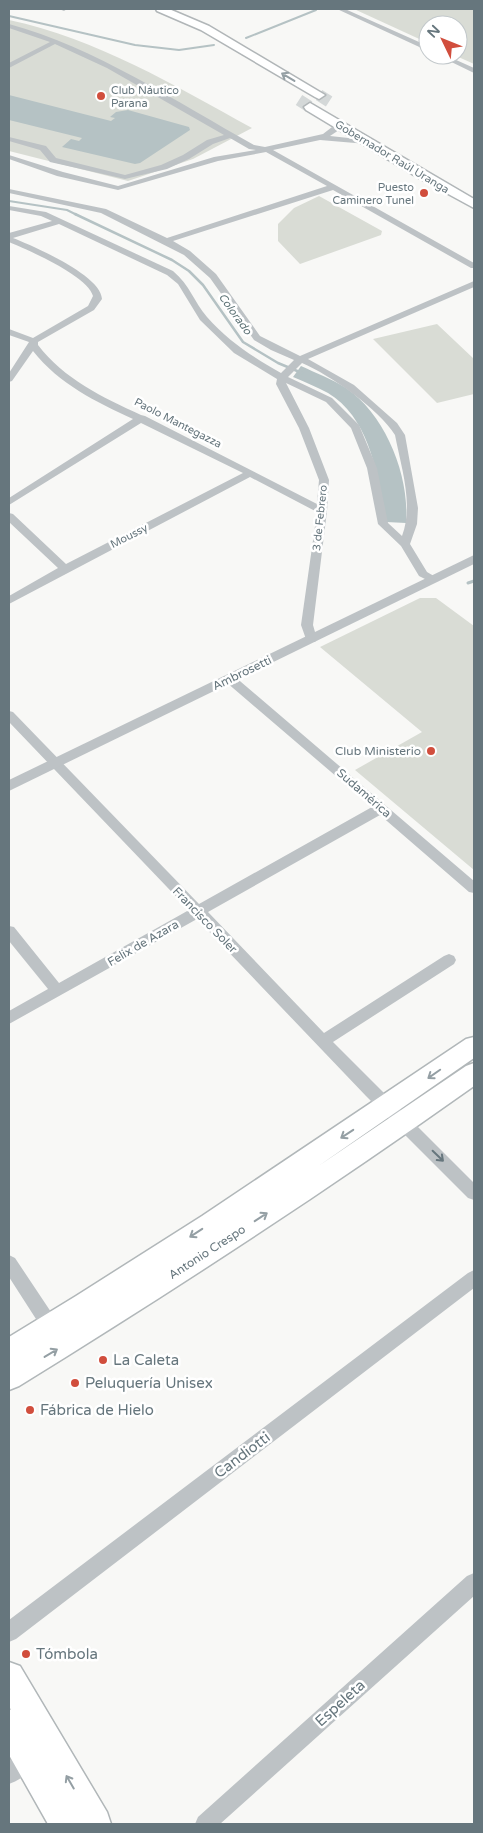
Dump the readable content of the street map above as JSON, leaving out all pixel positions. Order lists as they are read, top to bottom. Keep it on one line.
{"streets":{"highway":["Gobernador Raúl Uranga"],"main road":["Antonio Crespo"],"street":["Paolo Mantegazza","3 de Febrero","Moussy","Ambrosetti","Sudamérica","Francisco Soler","Felix de Azara","Candiotti","Espeleta"]},"crossings":[["Paolo Mantegazza","3 de Febrero"],["Paolo Mantegazza","Moussy"],["3 de Febrero","Ambrosetti"],["Ambrosetti","Sudamérica"],["Ambrosetti","Francisco Soler"],["Sudamérica","Felix de Azara"],["Francisco Soler","Felix de Azara"],["Francisco Soler","Antonio Crespo"]],"water":["Colorado"],"places":["Club Náutico Parana","Puesto Caminero Tunel","Club Ministerio","La Caleta","Peluquería Unisex","Fábrica de Hielo","Tómbola"],"north":"top left"}
